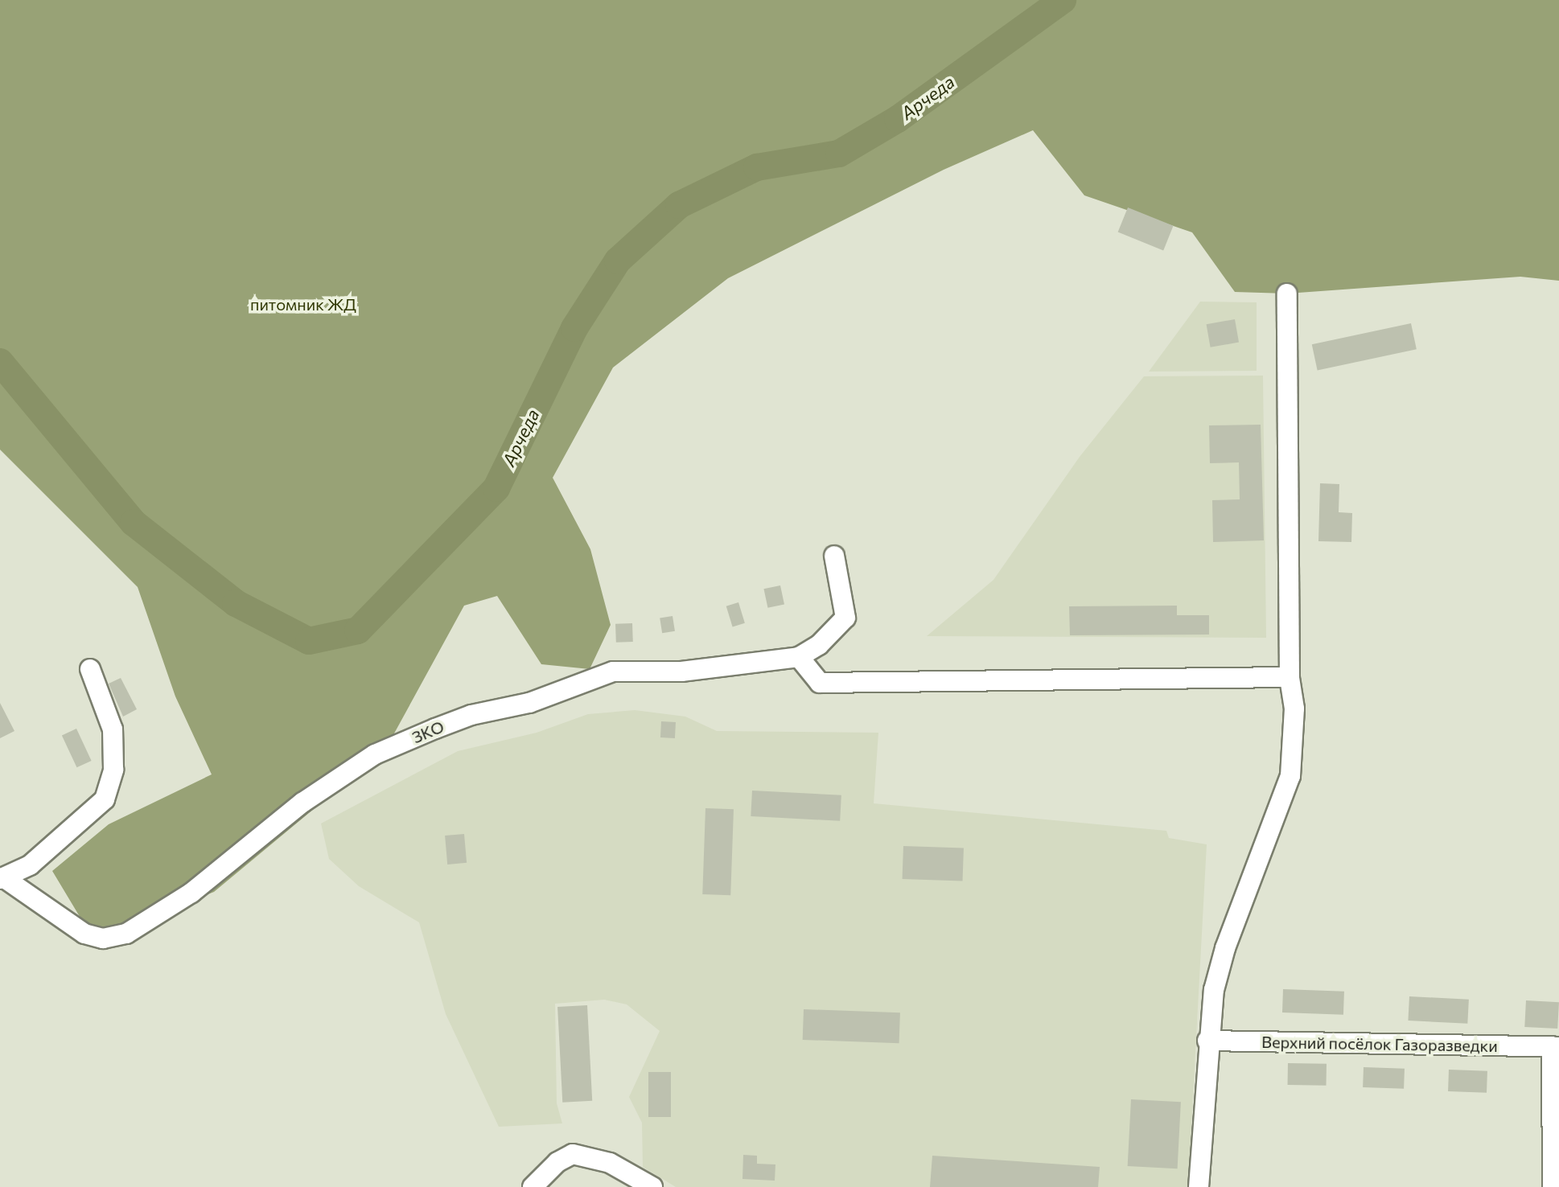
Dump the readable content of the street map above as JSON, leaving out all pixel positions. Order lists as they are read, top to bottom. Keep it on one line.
{"streets":{"street":["ЗКО","Верхний посёлок Газоразведки"]},"water":["Арчеда"],"parks":["питомник ЖД"]}
